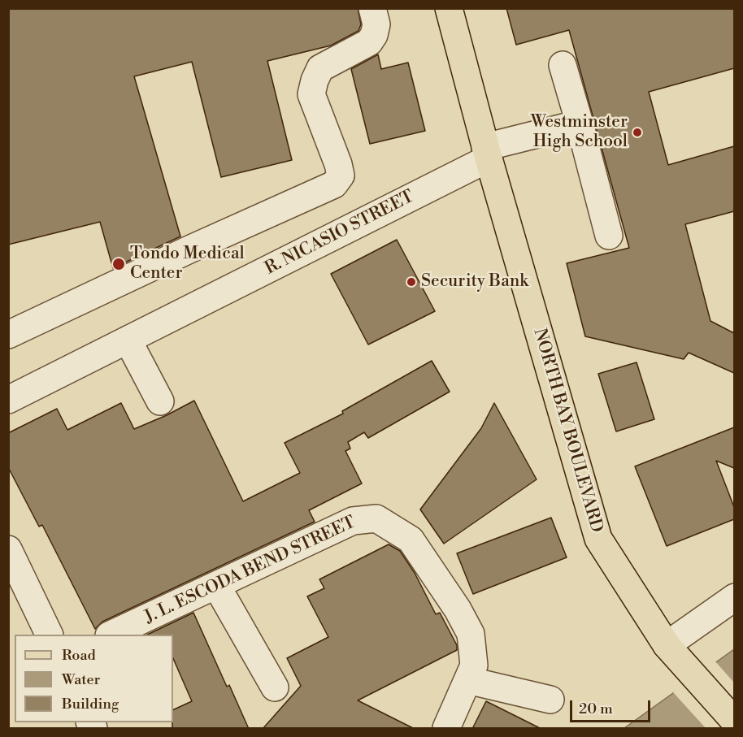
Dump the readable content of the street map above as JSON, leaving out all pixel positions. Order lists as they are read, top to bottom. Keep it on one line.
{"streets":{"main road":["NORTH BAY BOULEVARD"],"street":["R. NICASIO STREET","J. L. ESCODA BEND STREET"]},"crossings":[["R. NICASIO STREET","NORTH BAY BOULEVARD"]],"places":["Westminster High School","Tondo Medical Center","Security Bank"],"legend":["Road","Water","Building"],"scale_bar":"20 m"}
